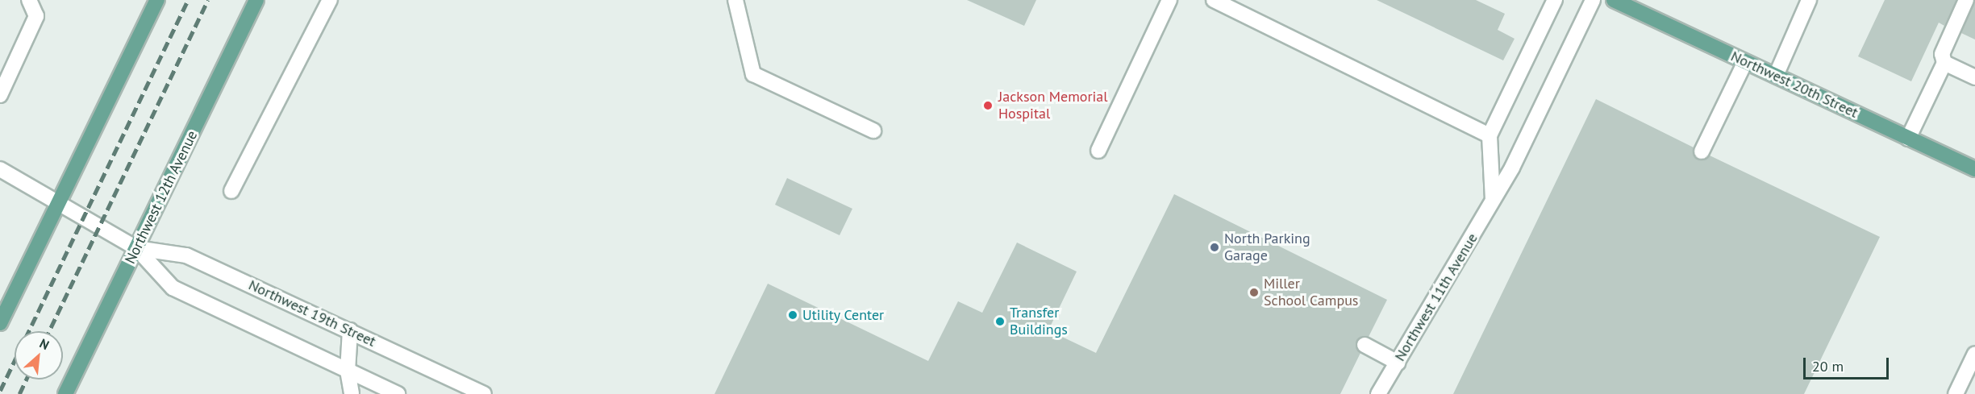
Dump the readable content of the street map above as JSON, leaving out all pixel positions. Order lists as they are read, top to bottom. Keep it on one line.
{"streets":{"main road":["Northwest 20th Street","Northwest 12th Avenue"],"street":["Northwest 11th Avenue","Northwest 19th Street"]},"crossings":[["Northwest 12th Avenue","Northwest 19th Street"]],"places":["Jackson Memorial Hospital","North Parking Garage","Miller School Campus","Utility Center","Transfer Buildings"],"scale_bar":"20 m","north":"top right"}
